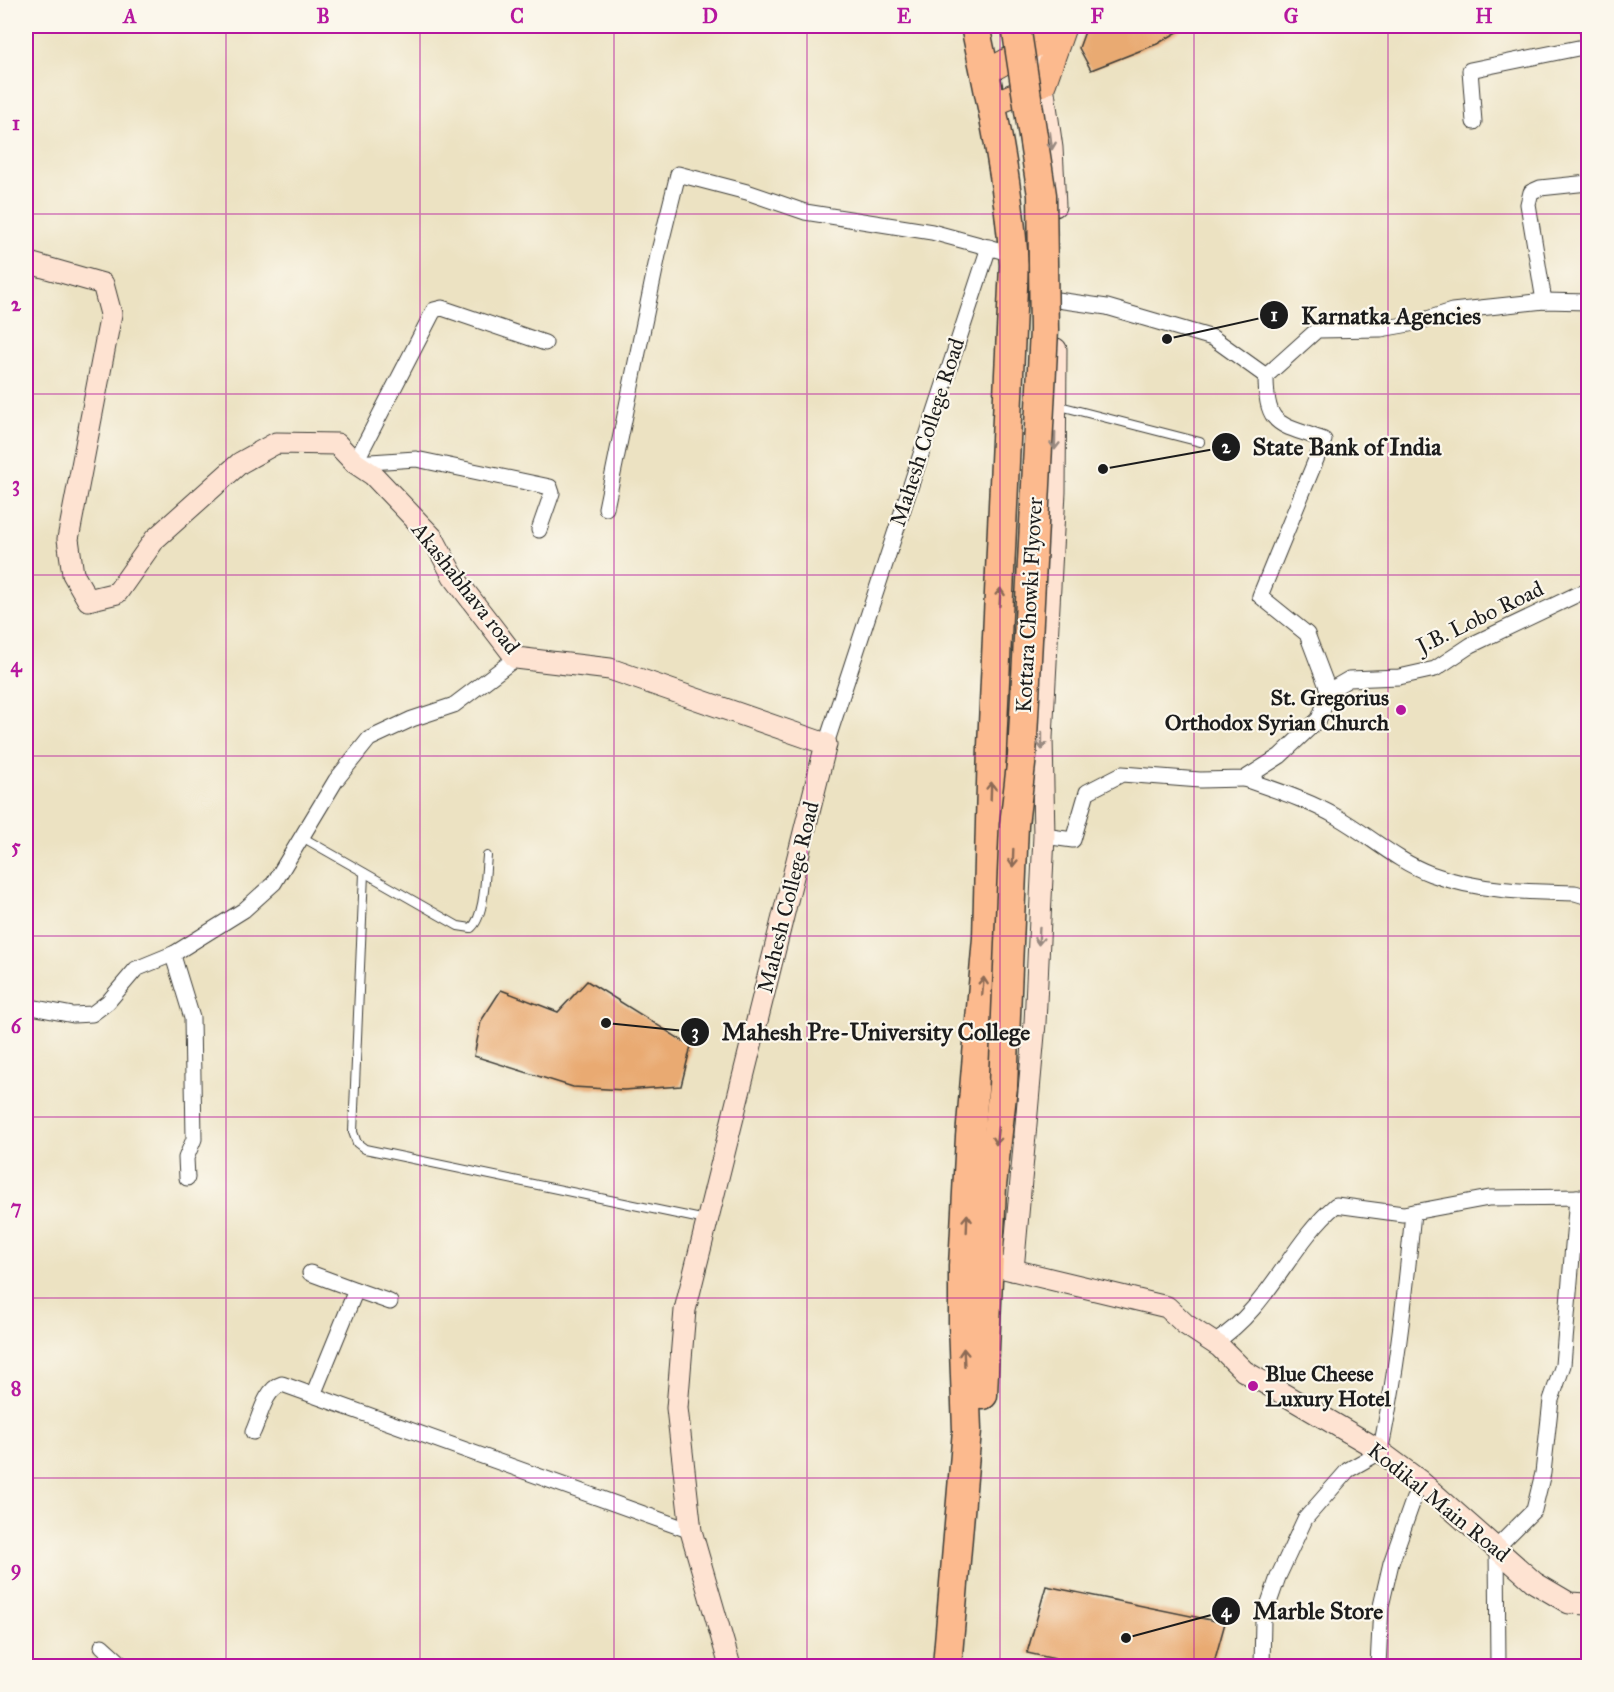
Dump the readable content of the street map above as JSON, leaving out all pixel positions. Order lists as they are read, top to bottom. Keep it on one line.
{"streets":{"highway":["Kottara Chowki Flyover"],"street":["Mahesh College Road","Akashabhava road","J.B. Lobo Road","Kodikal Main Road"]},"crossings":[["Mahesh College Road","Akashabhava road"],["Kottara Chowki Flyover","Kodikal Main Road"]],"places":["Karnatka Agencies","State Bank of India","St. Gregorius Orthodox Syrian Church","Mahesh Pre-University College","Blue Cheese Luxury Hotel","Marble Store"],"grid":{"columns":["A","B","C","D","E","F","G","H"],"rows":["1","2","3","4","5","6","7","8","9"]}}
